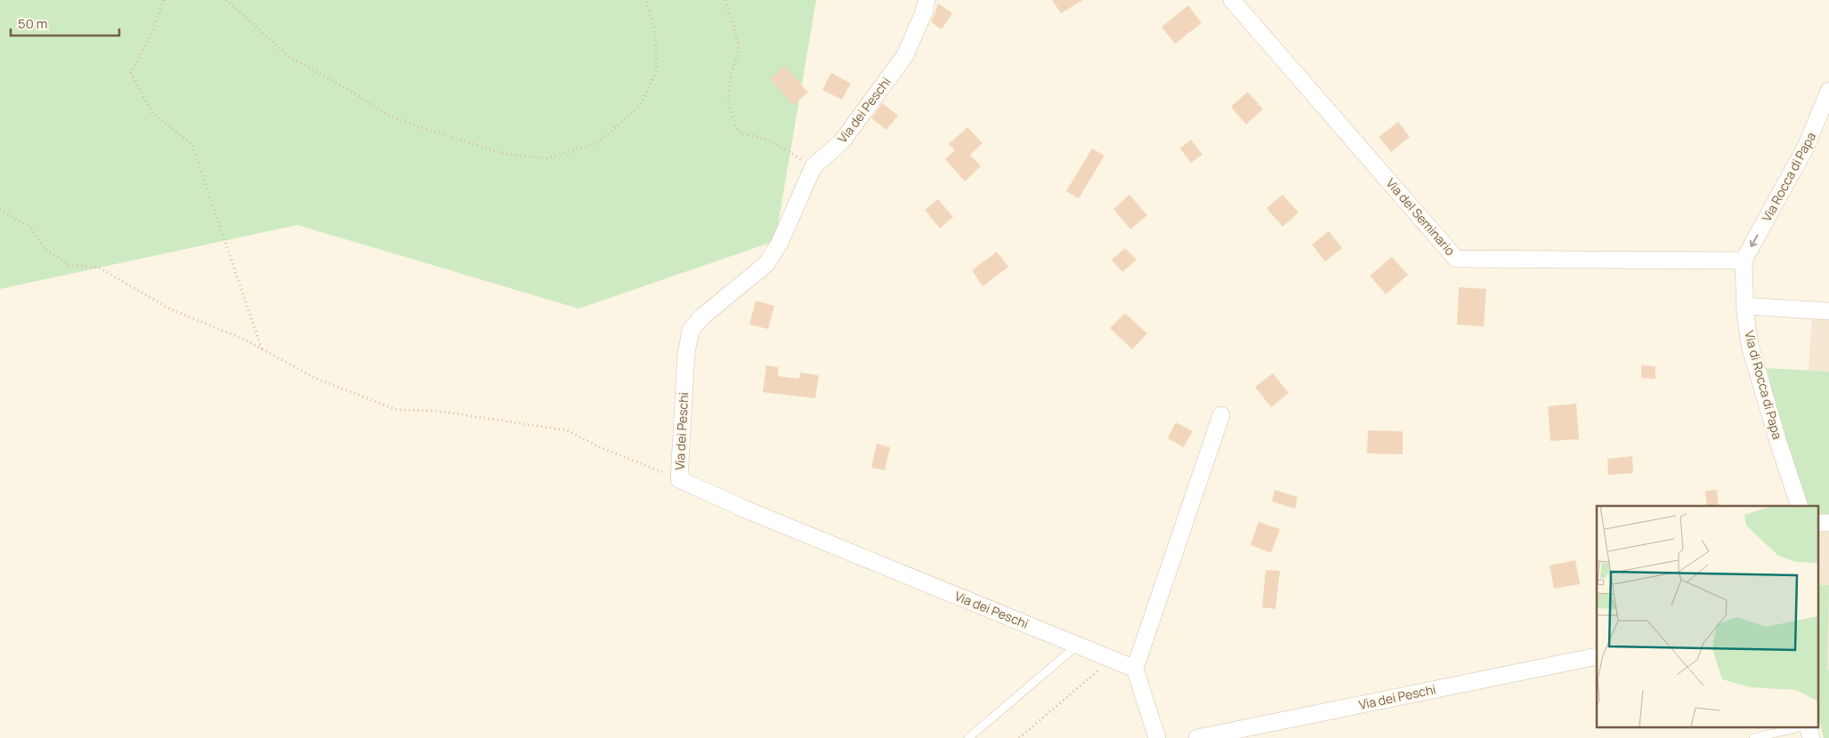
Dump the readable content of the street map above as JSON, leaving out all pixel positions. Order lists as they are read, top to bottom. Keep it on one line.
{"streets":{"street":["Via dei Peschi","Via Rocca di Papa","Via del Seminario","Via di Rocca di Papa"]},"crossings":[["Via Rocca di Papa","Via del Seminario"],["Via Rocca di Papa","Via di Rocca di Papa"],["Via del Seminario","Via di Rocca di Papa"]],"one_way":["Via Rocca di Papa"],"scale_bar":"50 m"}
